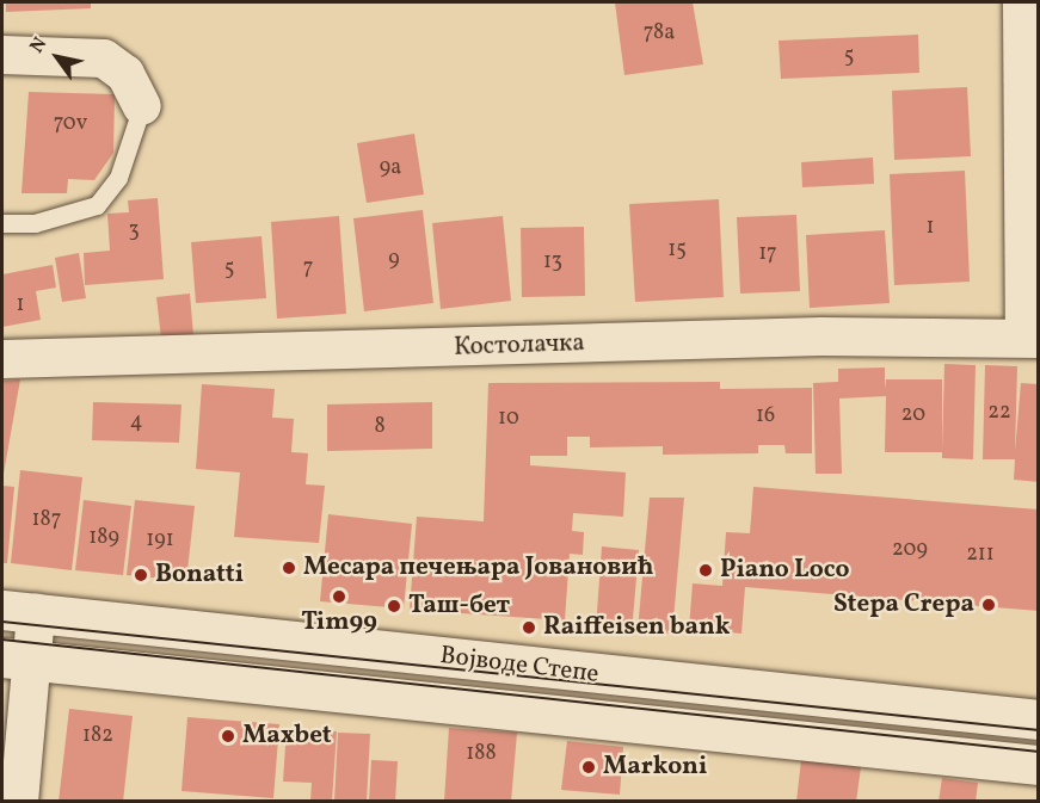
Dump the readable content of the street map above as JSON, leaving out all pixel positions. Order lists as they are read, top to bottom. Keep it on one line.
{"streets":{"main road":["Војводе Степе"],"street":["Костолачка"]},"places":["Месара печењара Јовановић","Piano Loco","Bonatti","Tim99","Stepa Crepa","Таш-бет","Raiffeisen bank","Maxbet","Markoni"],"house_numbers":["78a","5","70v","9a","1","3","15","17","9","13","7","5","1","22","20","16","10","4","8","187","189","191","209","211","182","188"],"north":"top left"}
